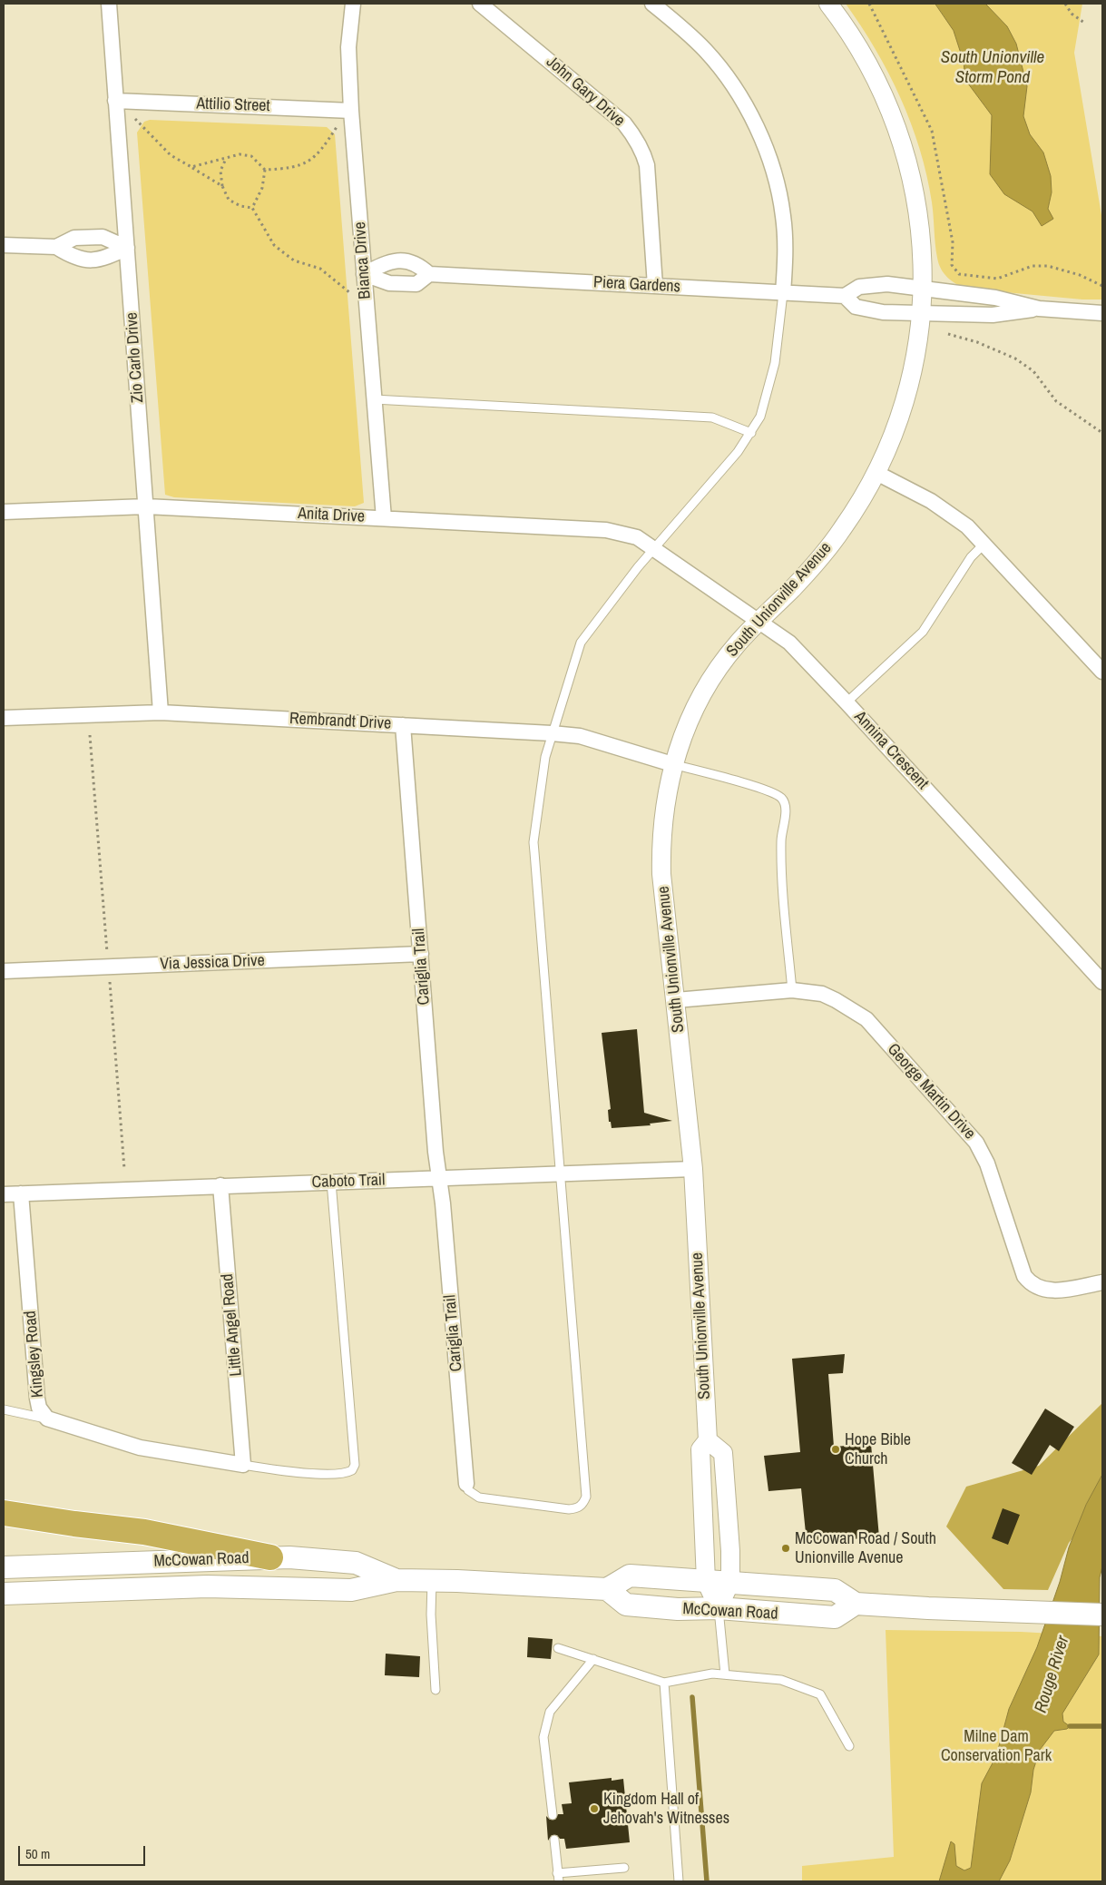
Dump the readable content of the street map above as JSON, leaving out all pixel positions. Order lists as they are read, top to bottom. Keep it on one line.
{"streets":{"main road":["McCowan Road"],"street":["John Gary Drive","Attilio Street","Bianca Drive","Piera Gardens","Zio Carlo Drive","Anita Drive","South Unionville Avenue","Rembrandt Drive","Annina Crescent","Via Jessica Drive","Cariglia Trail","George Martin Drive","Caboto Trail","Little Angel Road","Kingsley Road"]},"crossings":[["John Gary Drive","Piera Gardens"],["Attilio Street","Bianca Drive"],["Attilio Street","Zio Carlo Drive"],["Bianca Drive","Piera Gardens"],["Bianca Drive","Anita Drive"],["Piera Gardens","South Unionville Avenue"],["Piera Gardens","Cariglia Trail"],["Zio Carlo Drive","Anita Drive"],["Zio Carlo Drive","Rembrandt Drive"],["Anita Drive","Annina Crescent"],["Anita Drive","Cariglia Trail"],["South Unionville Avenue","Rembrandt Drive"],["South Unionville Avenue","Annina Crescent"],["South Unionville Avenue","George Martin Drive"],["South Unionville Avenue","Caboto Trail"],["South Unionville Avenue","McCowan Road"],["Rembrandt Drive","Cariglia Trail"],["Annina Crescent","Cariglia Trail"],["Via Jessica Drive","Cariglia Trail"],["Cariglia Trail","Caboto Trail"],["Caboto Trail","Little Angel Road"],["Caboto Trail","Kingsley Road"],["Little Angel Road","Kingsley Road"]],"water":["South Unionville Storm Pond","Rouge River"],"parks":["Milne Dam Conservation Park"],"places":["Hope Bible Church","McCowan Road / South Unionville Avenue","Kingdom Hall of Jehovah's Witnesses"],"scale_bar":"50 m"}
